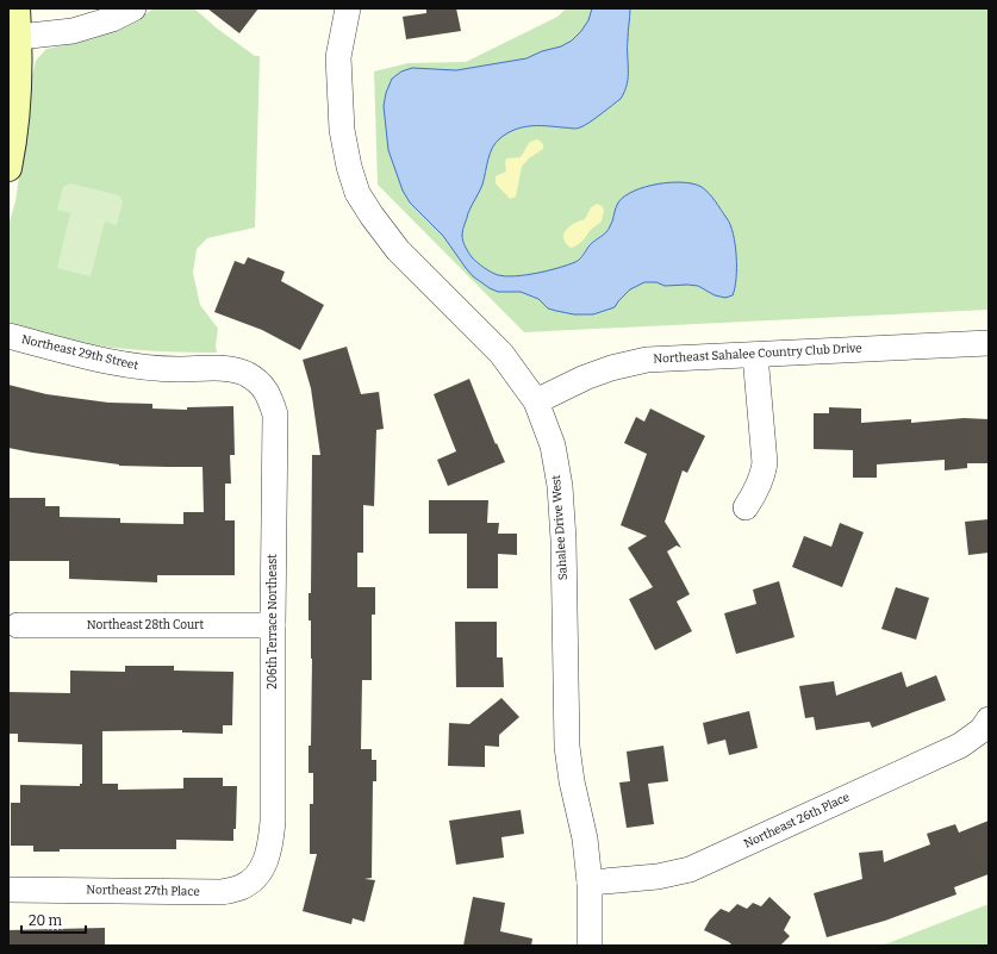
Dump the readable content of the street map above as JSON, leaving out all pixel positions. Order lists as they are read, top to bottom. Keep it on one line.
{"streets":{"street":["Northeast 29th Street","Northeast Sahalee Country Club Drive","Sahalee Drive West","206th Terrace Northeast","Northeast 28th Court","Northeast 26th Place","Northeast 27th Place"]},"crossings":[["Northeast 29th Street","206th Terrace Northeast"],["Northeast Sahalee Country Club Drive","Sahalee Drive West"],["Sahalee Drive West","Northeast 26th Place"],["206th Terrace Northeast","Northeast 28th Court"],["206th Terrace Northeast","Northeast 27th Place"]],"scale_bar":"20 m"}
